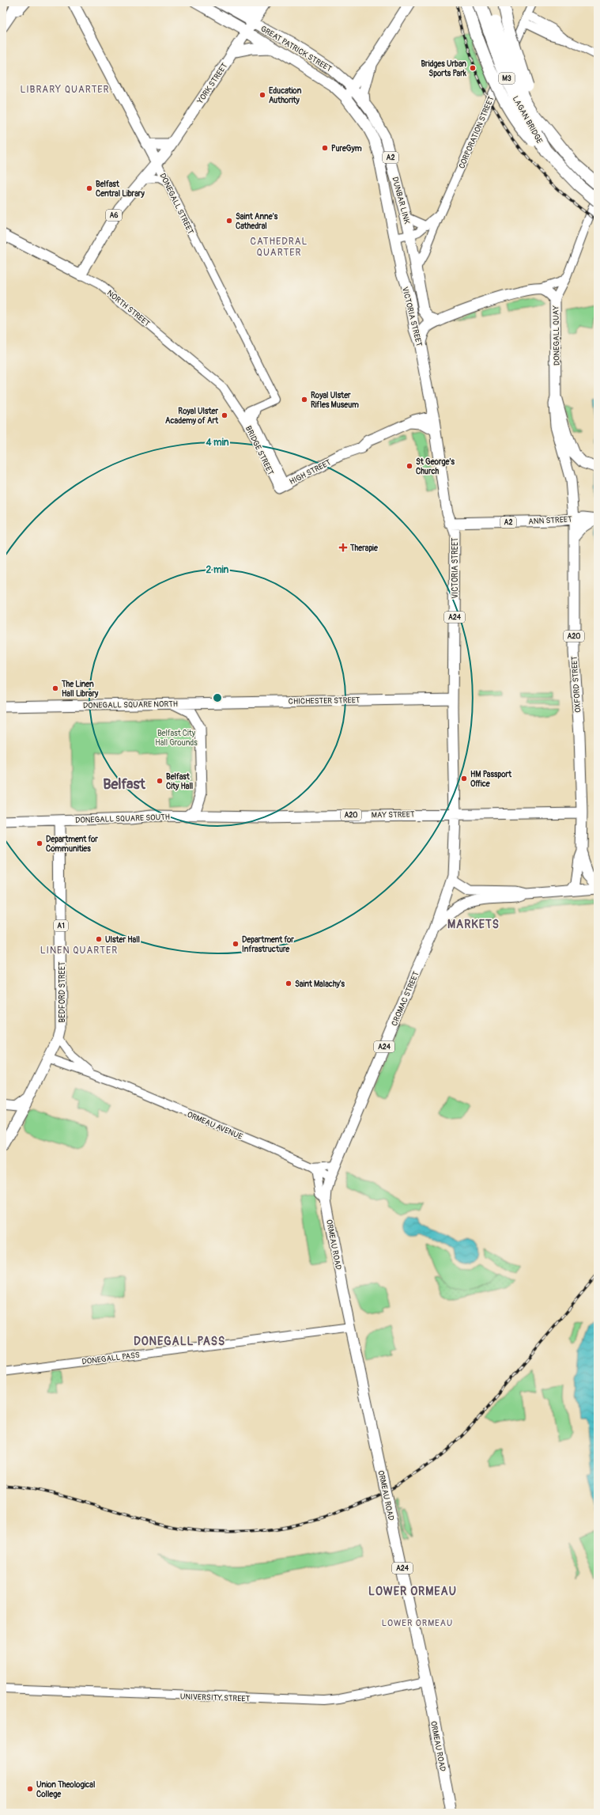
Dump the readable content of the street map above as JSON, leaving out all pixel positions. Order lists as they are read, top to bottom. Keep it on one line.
{"streets":{"highway":["M3","LAGAN BRIDGE"],"main road":["GREAT PATRICK STREET","YORK STREET","A2","DUNBAR LINK","DONEGALL STREET","A6","NORTH STREET","VICTORIA STREET","DONEGALL QUAY","HIGH STREET","ANN STREET","A24","A20","OXFORD STREET","CHICHESTER STREET","DONEGALL SQUARE NORTH","MAY STREET","DONEGALL SQUARE SOUTH","A1","BEDFORD STREET","CROMAC STREET","ORMEAU ROAD"],"street":["CORPORATION STREET","BRIDGE STREET","ORMEAU AVENUE","DONEGALL PASS","UNIVERSITY STREET"]},"crossings":[["GREAT PATRICK STREET","YORK STREET"],["GREAT PATRICK STREET","DUNBAR LINK"],["M3","LAGAN BRIDGE"],["YORK STREET","DONEGALL STREET"],["YORK STREET","A6"],["CORPORATION STREET","DUNBAR LINK"],["DUNBAR LINK","VICTORIA STREET"],["DONEGALL STREET","A6"],["DONEGALL STREET","BRIDGE STREET"],["A6","NORTH STREET"],["NORTH STREET","BRIDGE STREET"],["VICTORIA STREET","HIGH STREET"],["VICTORIA STREET","ANN STREET"],["VICTORIA STREET","CHICHESTER STREET"],["VICTORIA STREET","MAY STREET"],["VICTORIA STREET","CROMAC STREET"],["DONEGALL QUAY","ANN STREET"],["DONEGALL QUAY","OXFORD STREET"],["BRIDGE STREET","HIGH STREET"],["ANN STREET","OXFORD STREET"],["OXFORD STREET","MAY STREET"],["CHICHESTER STREET","DONEGALL SQUARE NORTH"],["MAY STREET","DONEGALL SQUARE SOUTH"],["MAY STREET","CROMAC STREET"],["DONEGALL SQUARE SOUTH","BEDFORD STREET"],["A1","BEDFORD STREET"],["BEDFORD STREET","ORMEAU AVENUE"],["CROMAC STREET","ORMEAU AVENUE"],["CROMAC STREET","ORMEAU ROAD"],["ORMEAU AVENUE","ORMEAU ROAD"],["ORMEAU ROAD","DONEGALL PASS"],["ORMEAU ROAD","UNIVERSITY STREET"]],"districts":["LIBRARY QUARTER","CATHEDRAL QUARTER","Belfast","MARKETS","LINEN QUARTER","DONEGALL PASS","LOWER ORMEAU","LOWER ORMEAU"],"parks":["Belfast City Hall Grounds"],"places":{"other":["Bridges Urban Sports Park","Education Authority","PureGym","Belfast Central Library","Saint Anne's Cathedral","Royal Ulster Rifles Museum","Royal Ulster Academy of Art","St George's Church","The Linen Hall Library","HM Passport Office","Belfast City Hall","Department for Communities","Ulster Hall","Department for Infrastructure","Saint Malachy's","Union Theological College"],"health":["Therapie"]},"rings":["4 min","2 min"]}
